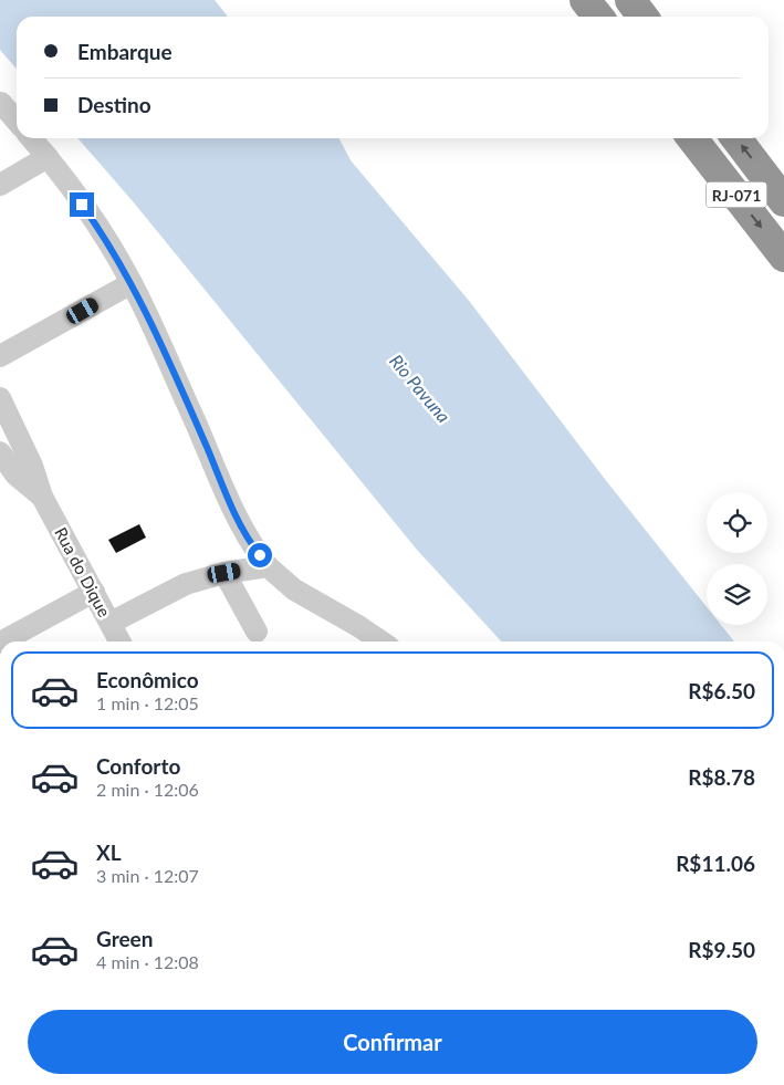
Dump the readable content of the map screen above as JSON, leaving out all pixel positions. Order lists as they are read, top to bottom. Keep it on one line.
{"streets":{"highway":["RJ-071"],"street":["Rua do Dique"]},"water":["Rio Pavuna"],"page":{"banner":["Embarque","Destino"],"list":[{"name":"Econômico","note":"1 min · 12:05","value":"R$6.50"},{"name":"Conforto","note":"2 min · 12:06","value":"R$8.78"},{"name":"XL","note":"3 min · 12:07","value":"R$11.06"},{"name":"Green","note":"4 min · 12:08","value":"R$9.50"}],"buttons":"Confirmar"}}
